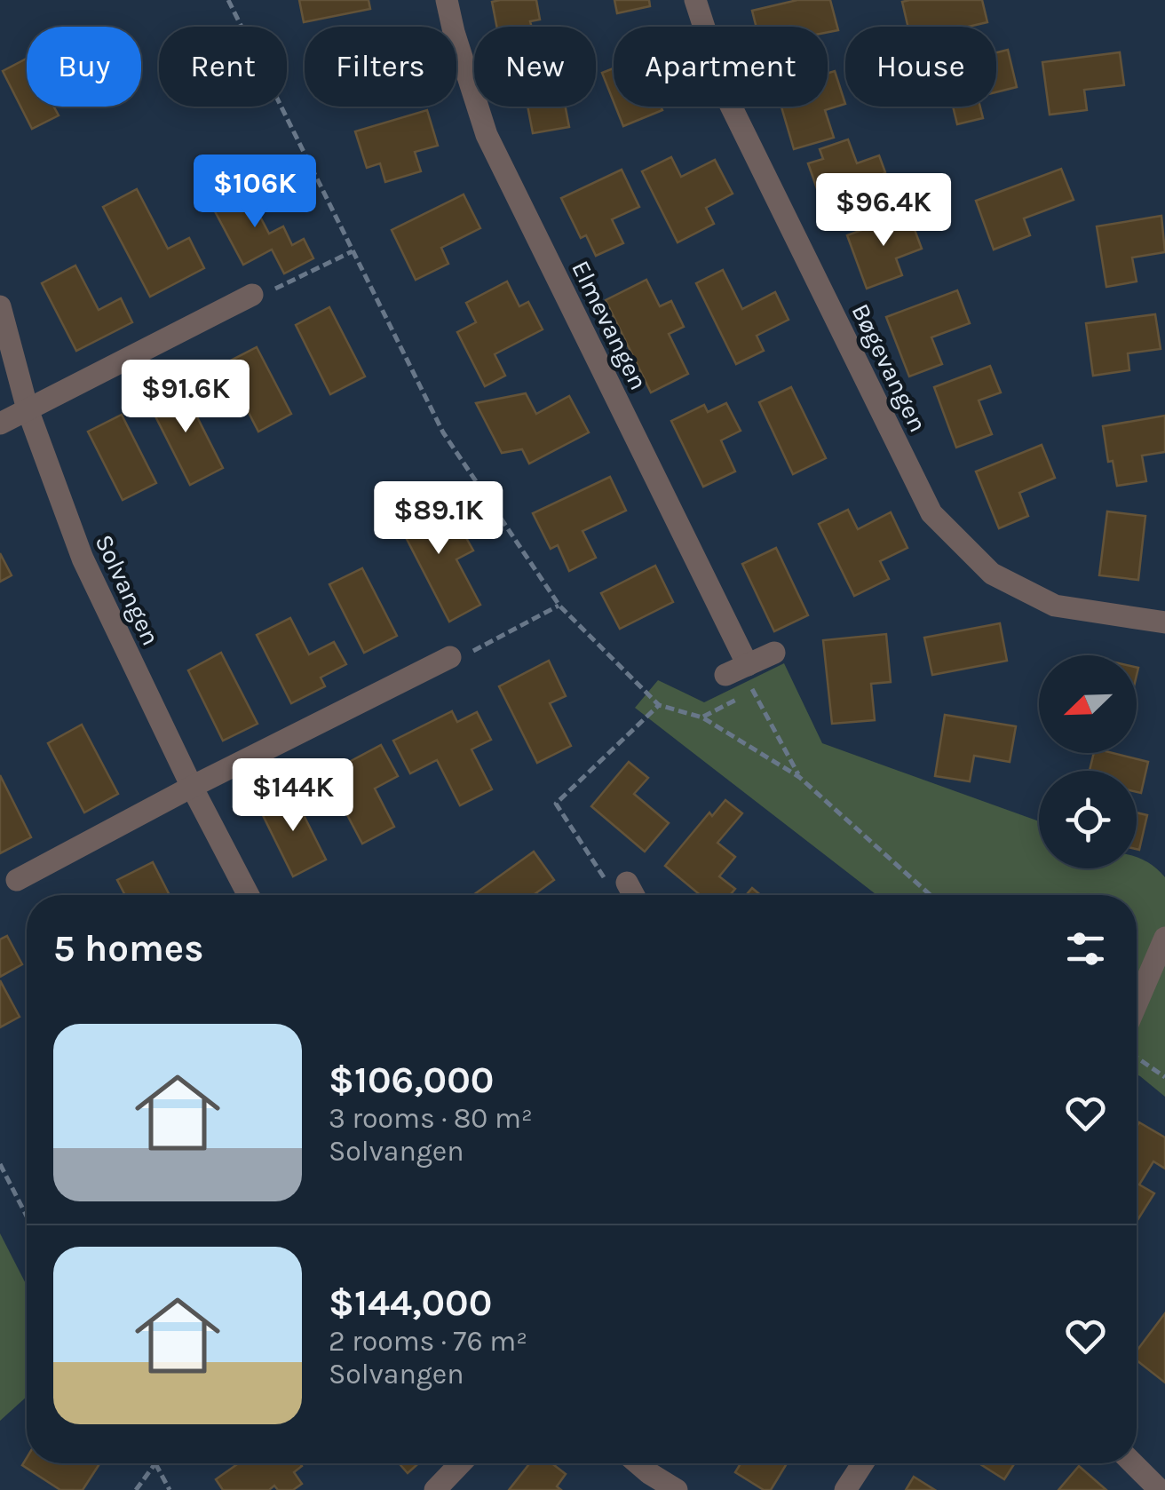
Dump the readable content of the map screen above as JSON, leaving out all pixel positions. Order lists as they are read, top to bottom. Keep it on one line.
{"streets":{"street":["Elmevangen","Bøgevangen","Solvangen"]},"north":"bottom left","page":{"chip":["Buy","Rent","Filters","New","Apartment","House"],"price":["$106K","$96.4K","$91.6K","$89.1K","$144K"],"heading":"5 homes","list":[{"name":"$106,000","note":"3 rooms · 80 m² · Solvangen"},{"name":"$144,000","note":"2 rooms · 76 m² · Solvangen"}]}}
